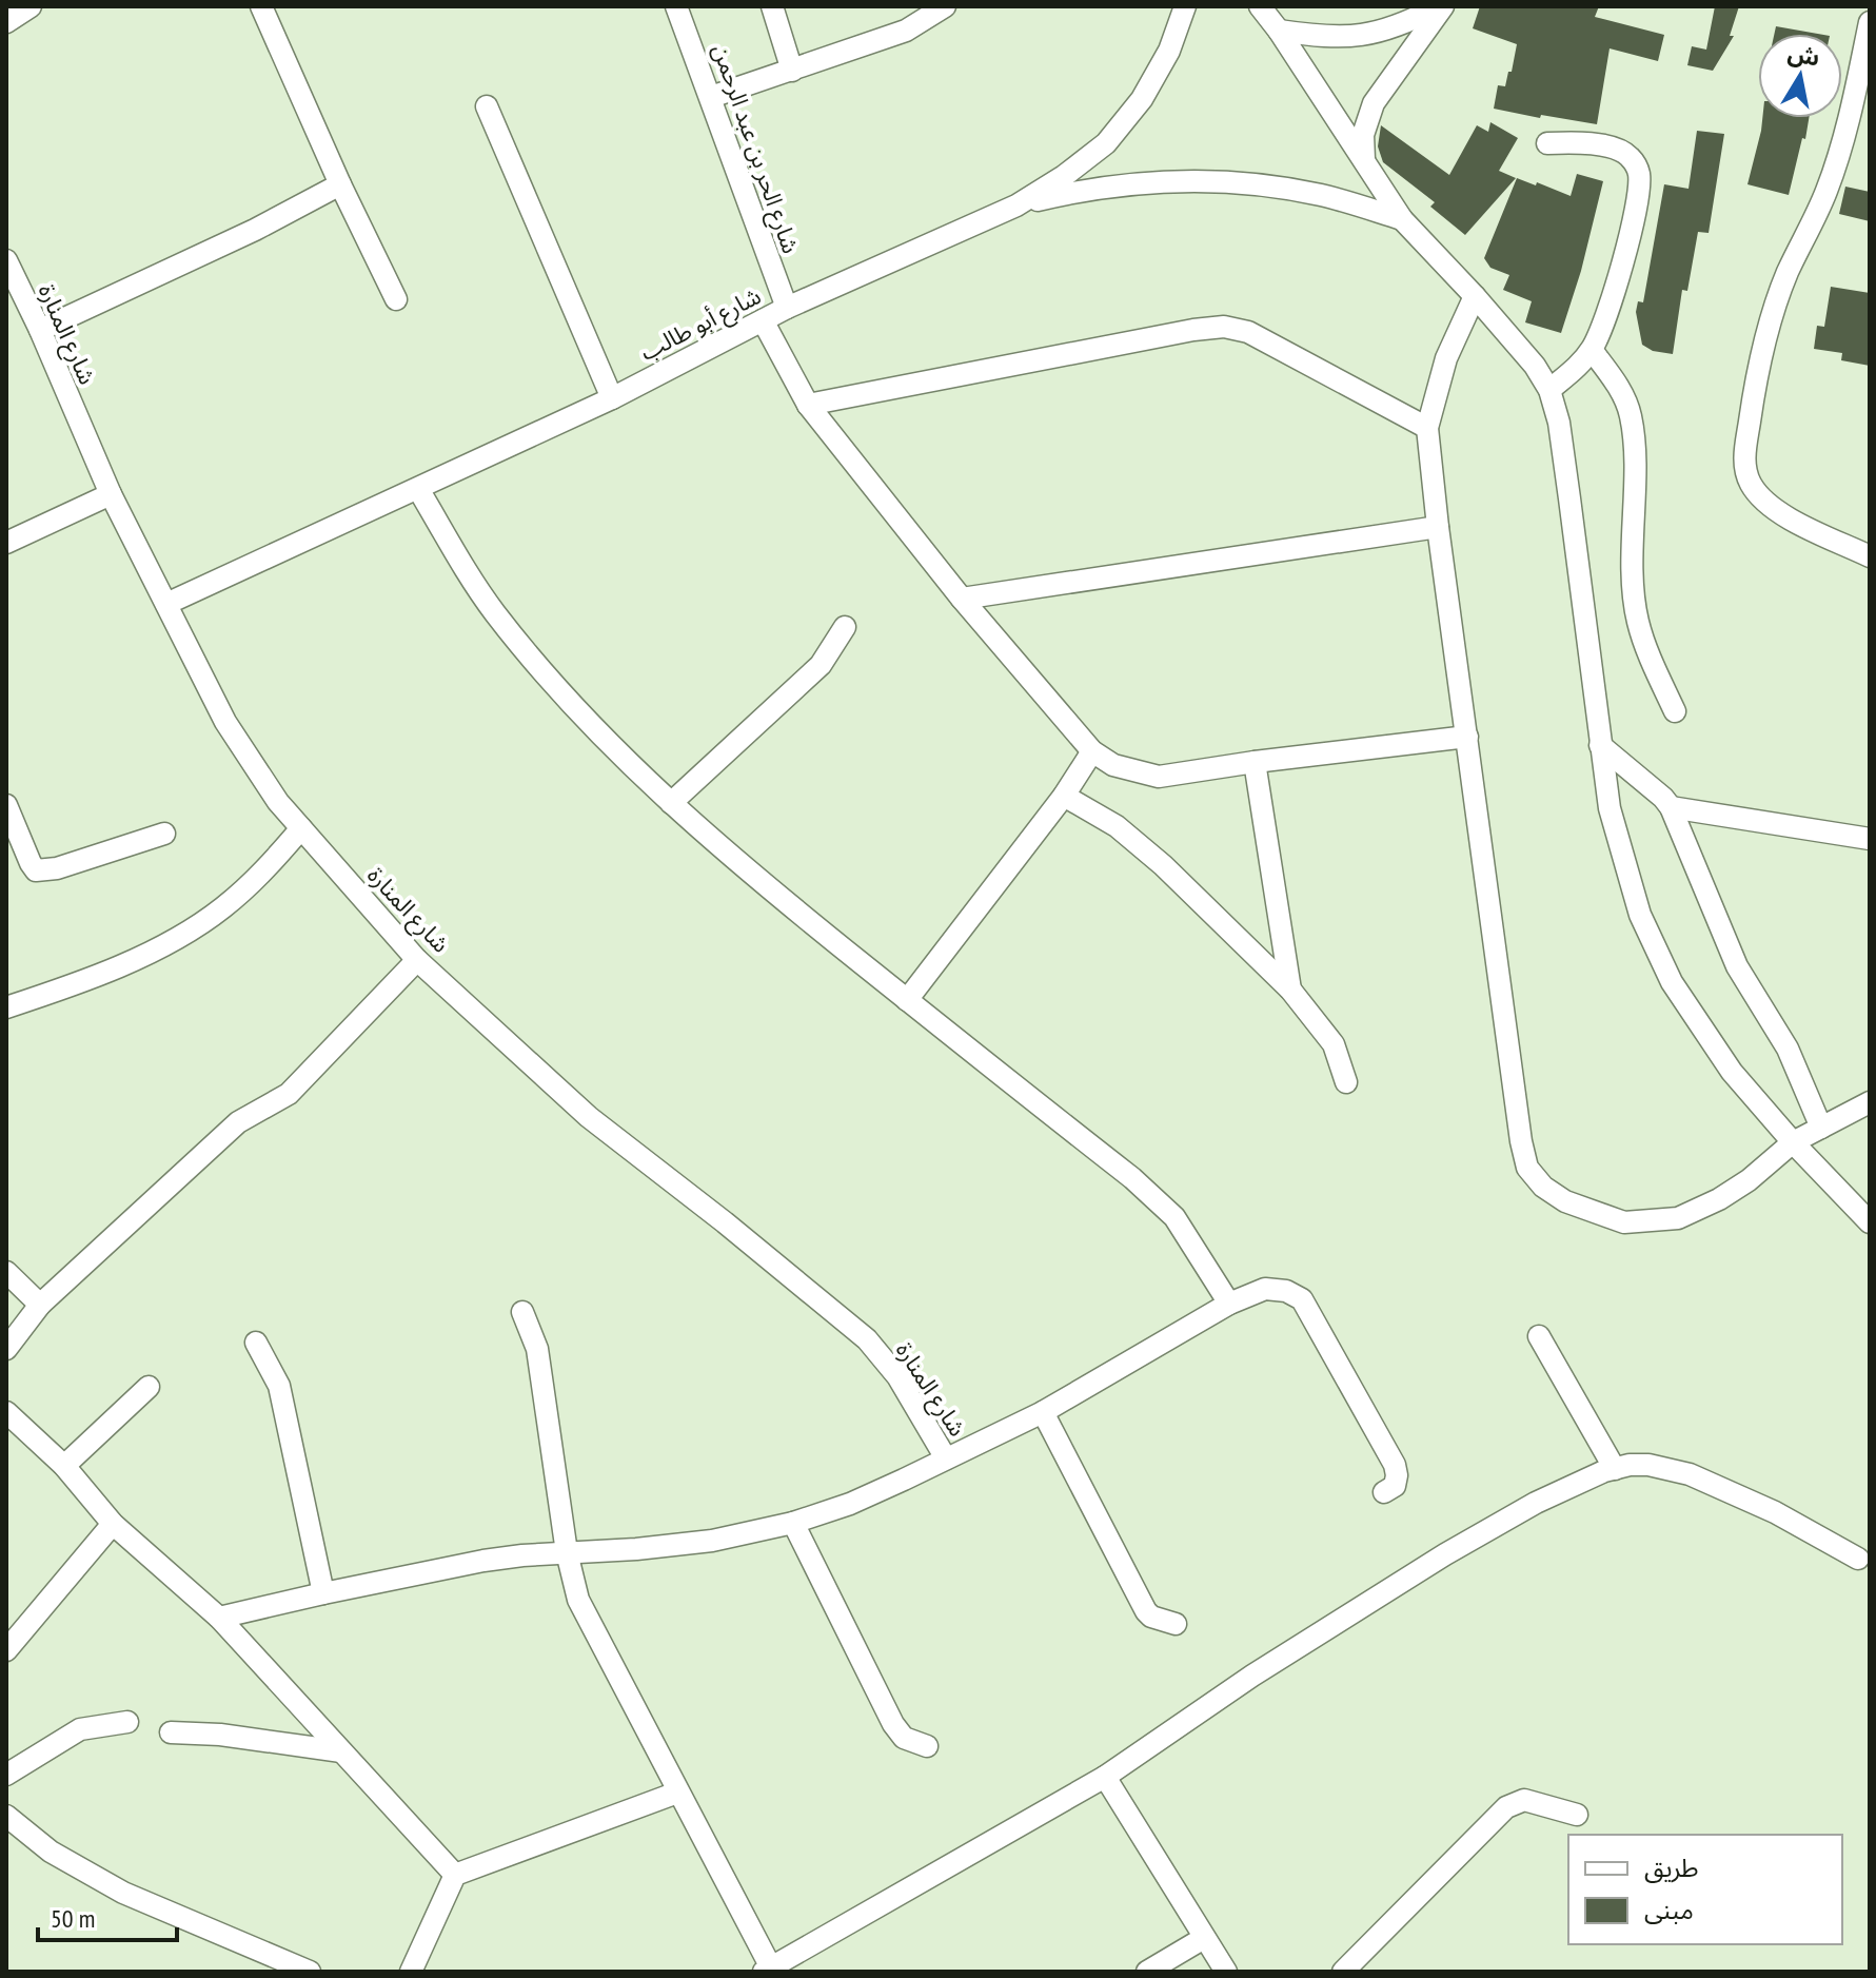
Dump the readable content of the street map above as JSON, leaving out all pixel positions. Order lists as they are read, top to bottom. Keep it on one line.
{"streets":{"street":["شارع الحر بن عبد الرحمن","شارع أبو طالب","شارع المنارة"]},"crossings":[["شارع الحر بن عبد الرحمن","شارع أبو طالب"],["شارع أبو طالب","شارع المنارة"]],"legend":["طريق","مبنى"],"scale_bar":"50 m","north":"top"}
